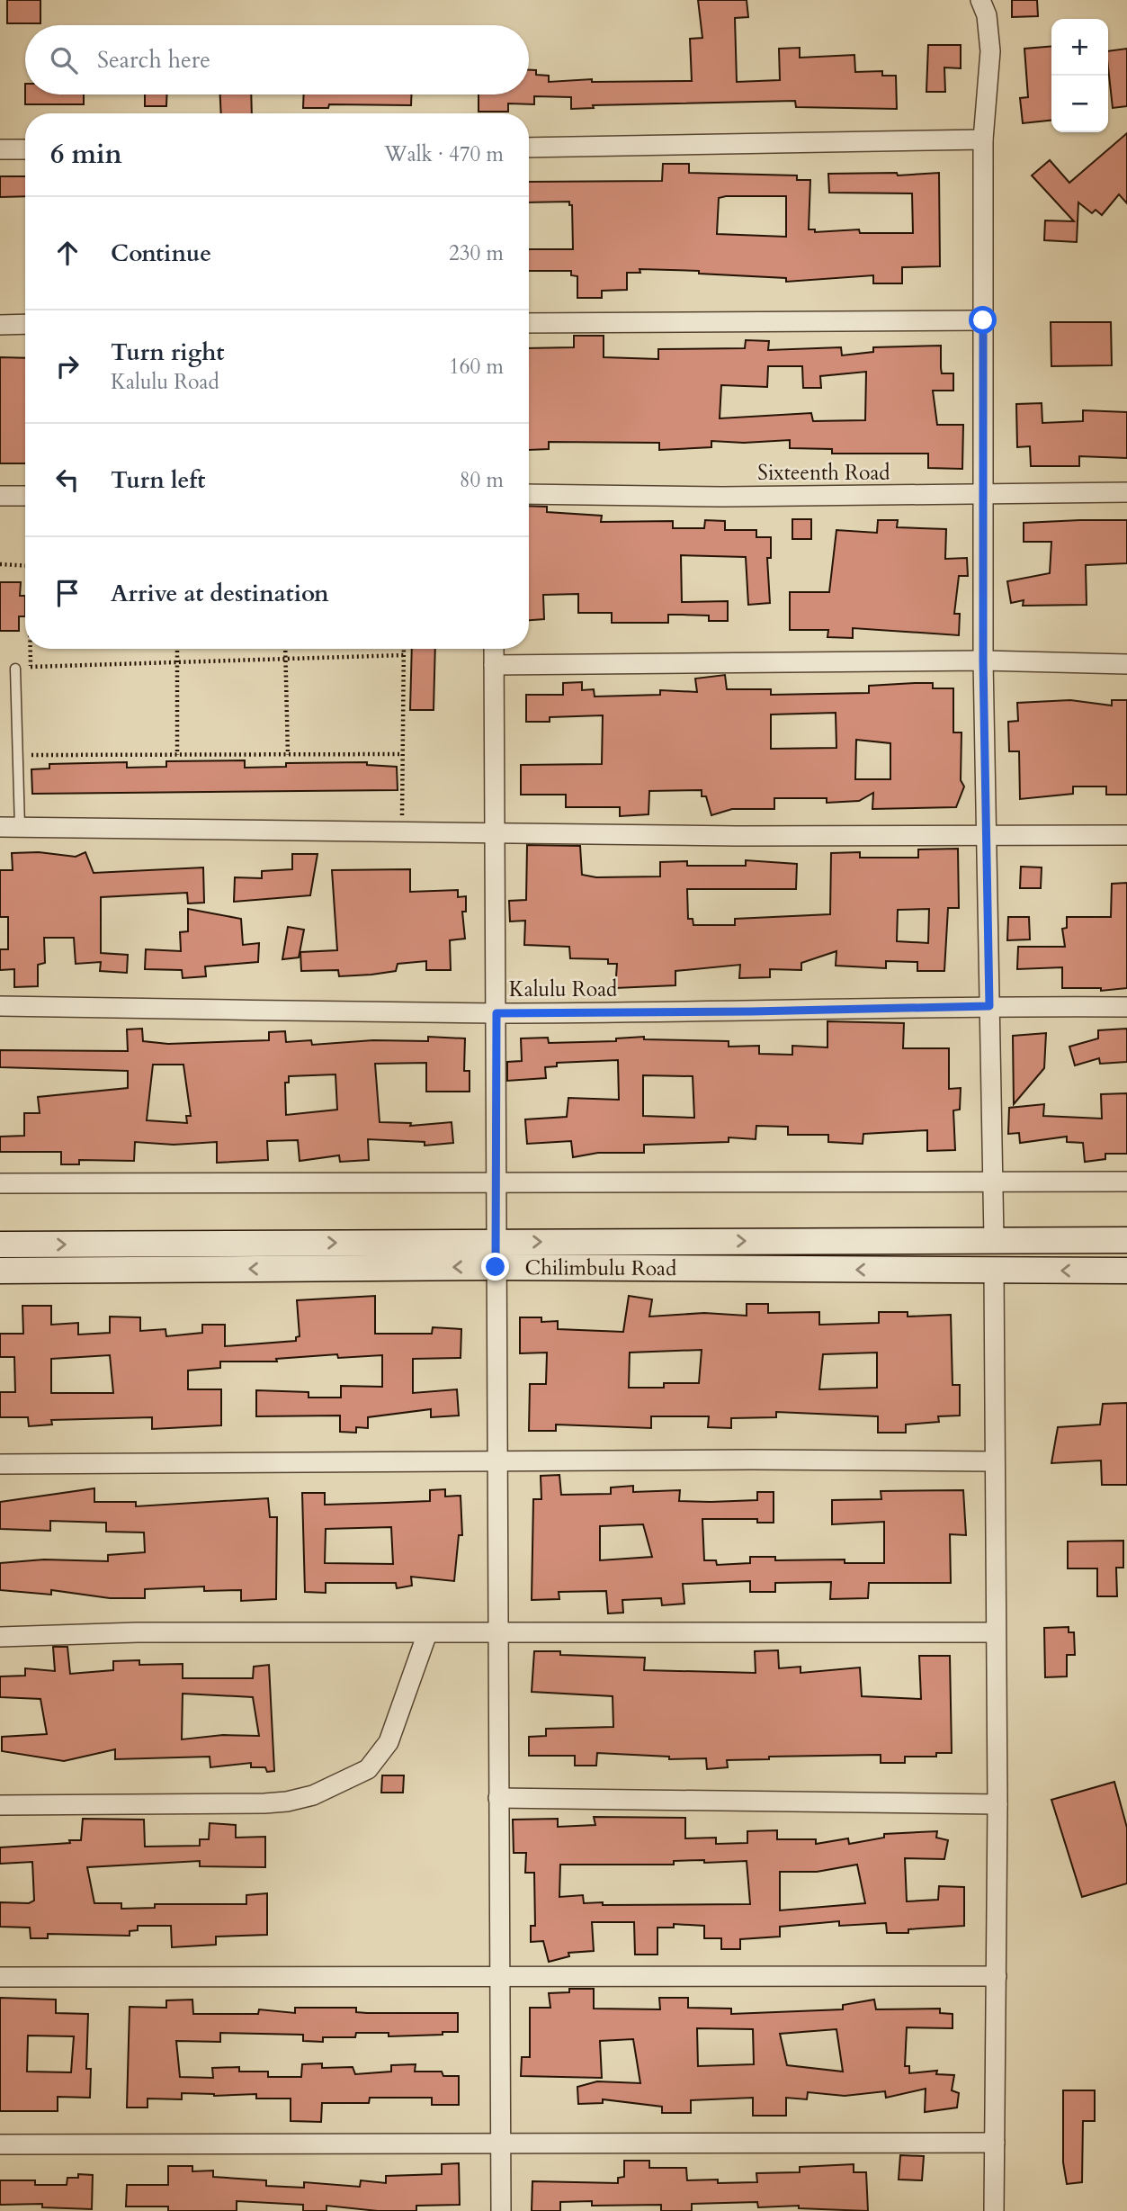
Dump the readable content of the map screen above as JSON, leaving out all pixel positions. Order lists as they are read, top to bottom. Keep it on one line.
{"streets":{"main road":["Chilimbulu Road"],"street":["Sixteenth Road","Kalulu Road"]},"page":{"map_buttons":["+","−"],"search":"Search here","heading":["6 min","Walk · 470 m"],"list":[["Continue","230 m"],["Turn right","Kalulu Road","160 m"],["Turn left","80 m"],"Arrive at destination"]}}
